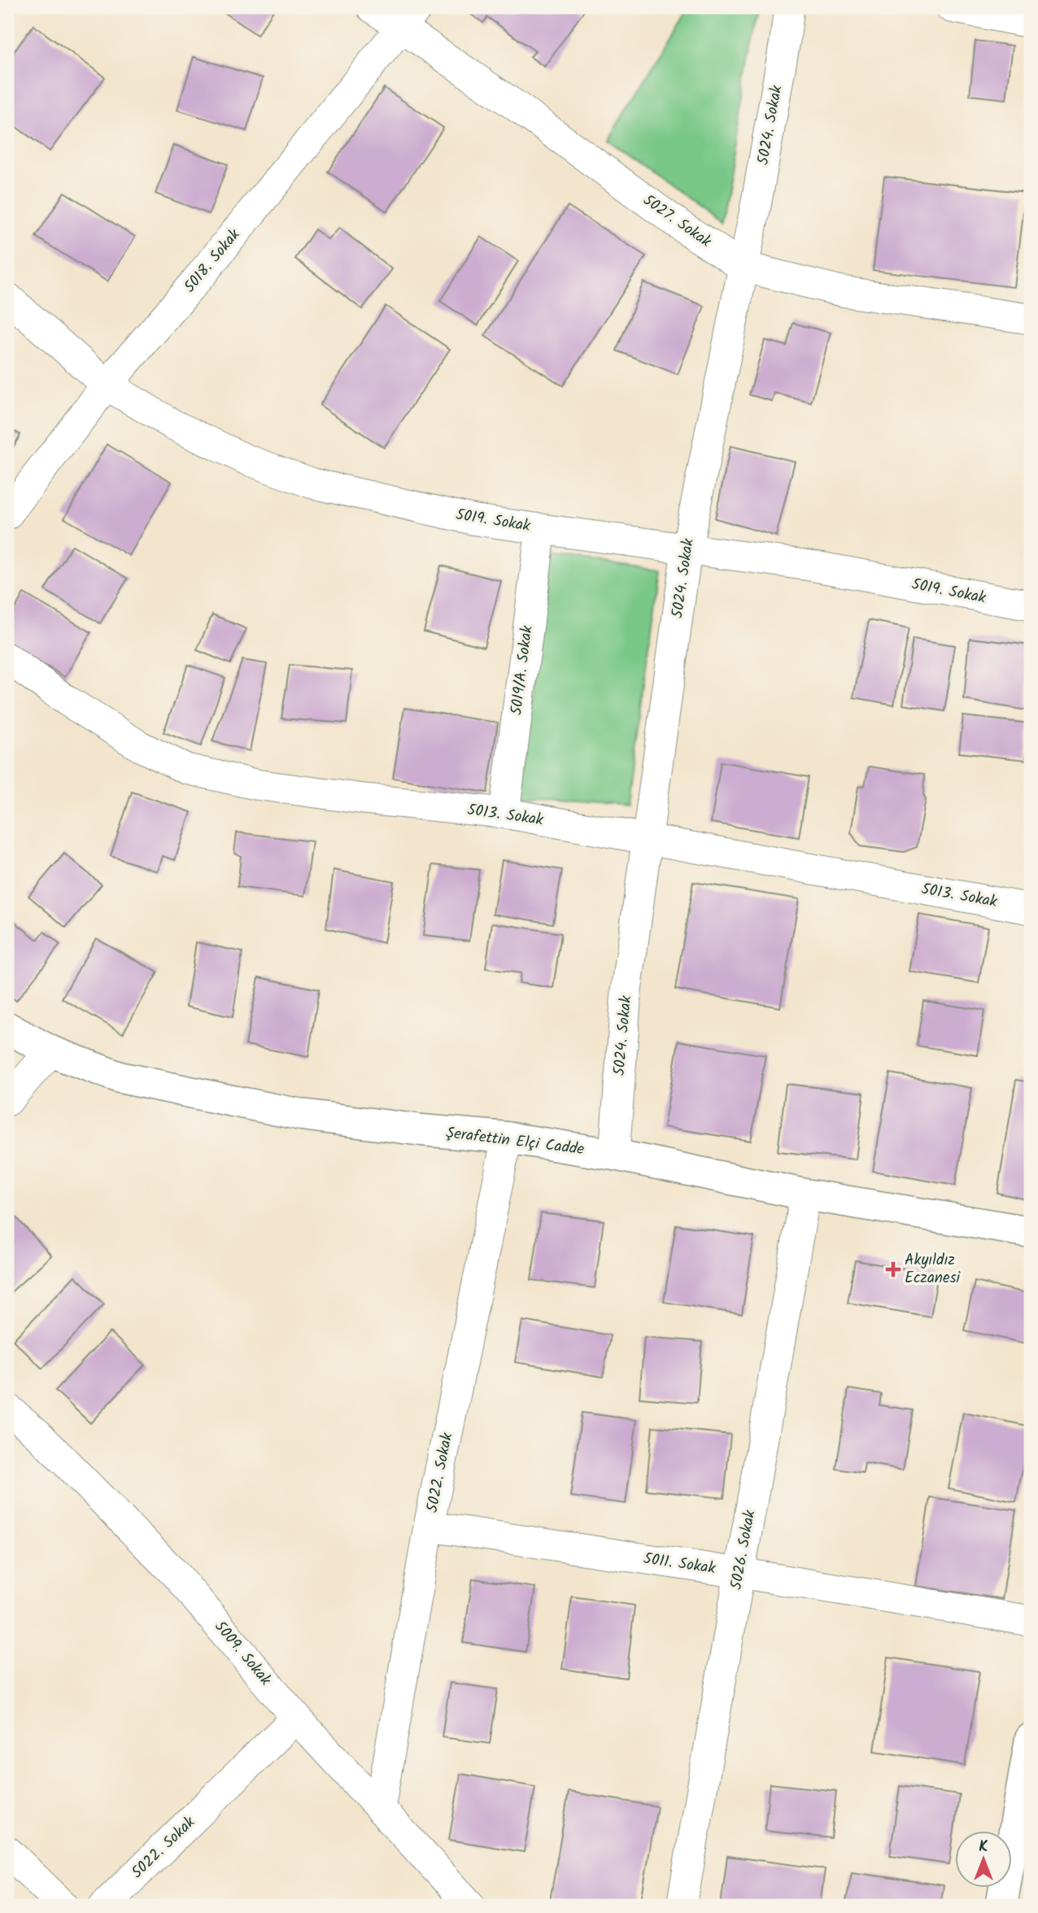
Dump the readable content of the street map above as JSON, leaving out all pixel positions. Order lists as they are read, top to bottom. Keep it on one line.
{"streets":{"street":["5024. Sokak","5027. Sokak","5018. Sokak","5019. Sokak","5019/A. Sokak","5013. Sokak","Şerafettin Elçi Cadde","5022. Sokak","5026. Sokak","5011. Sokak","5009. Sokak"]},"crossings":[["5024. Sokak","5027. Sokak"],["5024. Sokak","5019. Sokak"],["5024. Sokak","5013. Sokak"],["5024. Sokak","Şerafettin Elçi Cadde"],["5027. Sokak","5018. Sokak"],["5018. Sokak","5019. Sokak"],["5019. Sokak","5019/A. Sokak"],["5019/A. Sokak","5013. Sokak"],["Şerafettin Elçi Cadde","5022. Sokak"],["Şerafettin Elçi Cadde","5026. Sokak"],["5022. Sokak","5011. Sokak"],["5022. Sokak","5009. Sokak"],["5026. Sokak","5011. Sokak"]],"places":{"health":["Akyıldız Eczanesi"]},"north":"top"}
